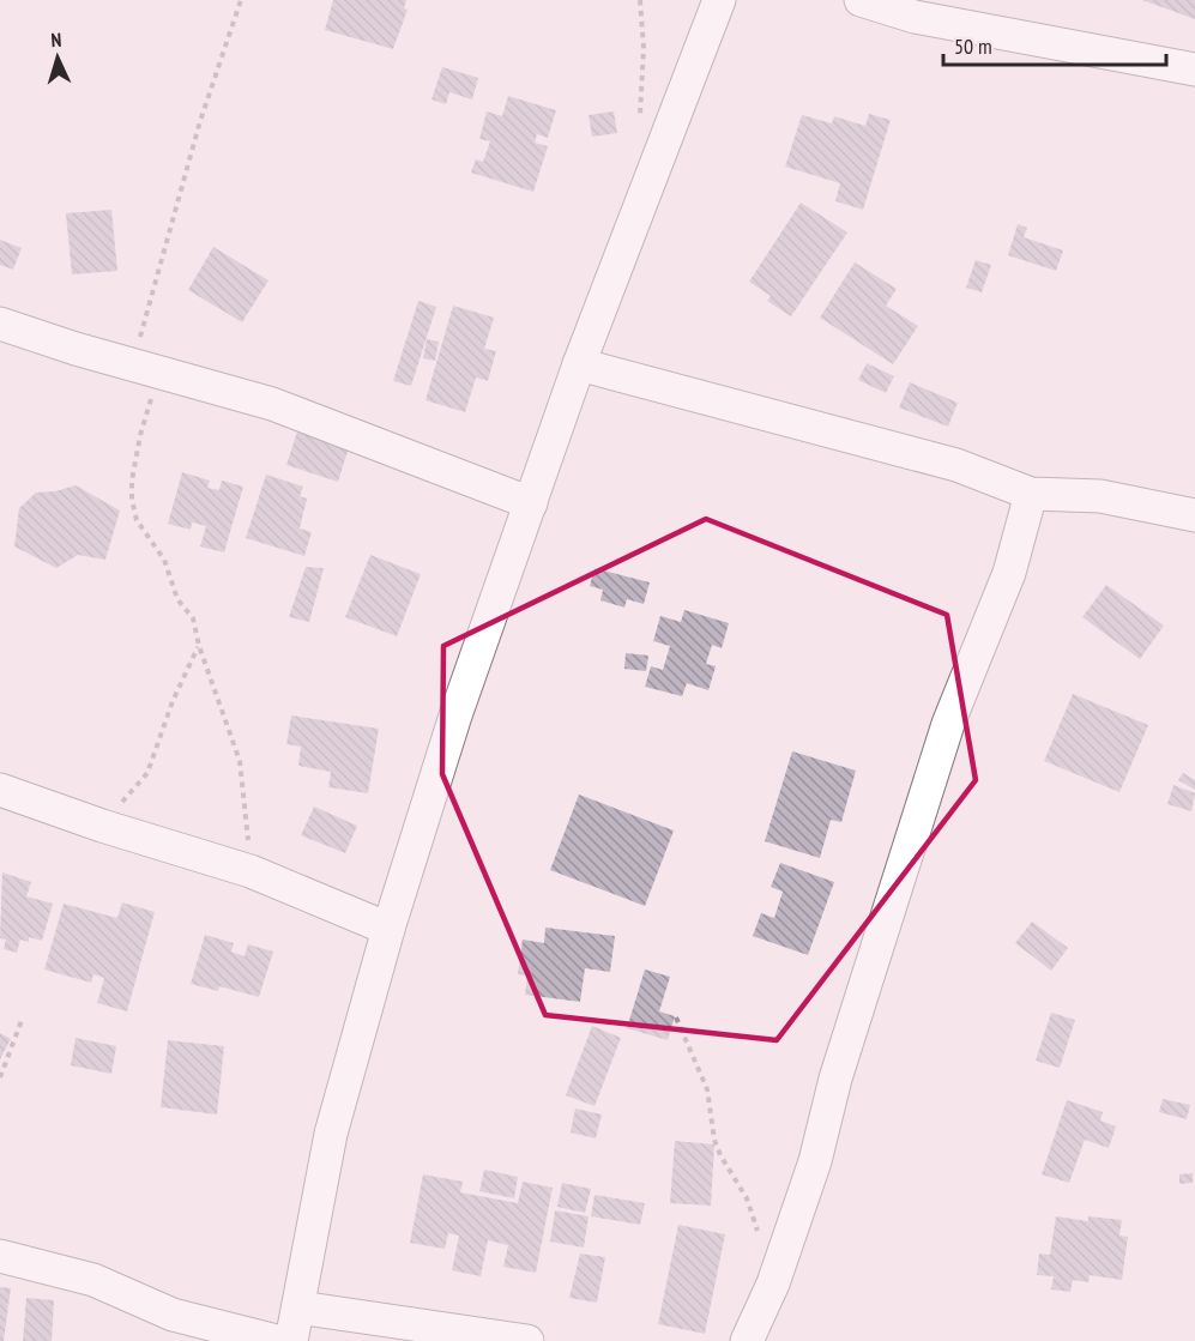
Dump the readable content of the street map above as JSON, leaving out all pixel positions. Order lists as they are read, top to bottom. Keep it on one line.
{"scale_bar":"50 m","north":"top"}
